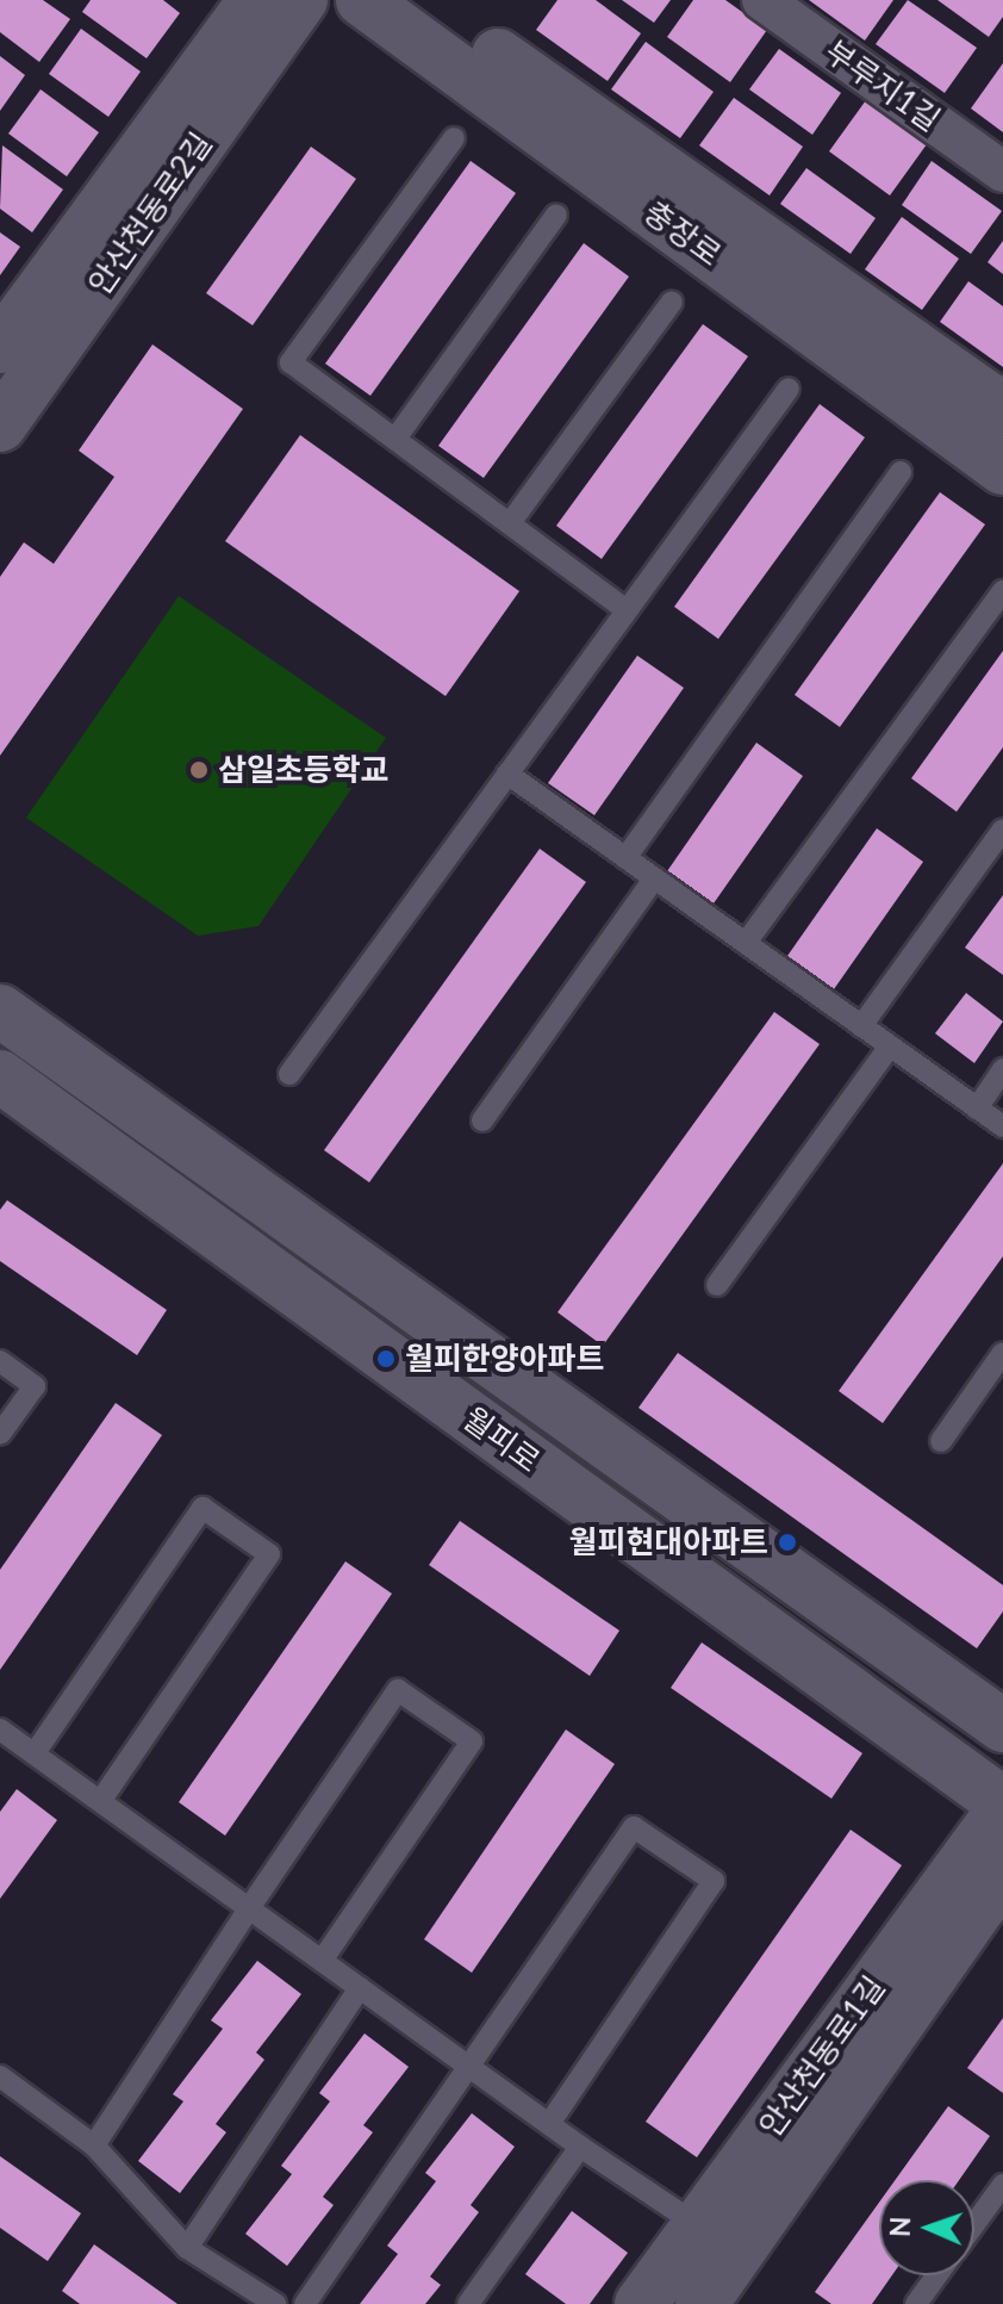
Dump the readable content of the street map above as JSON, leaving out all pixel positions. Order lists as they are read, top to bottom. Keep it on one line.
{"streets":{"street":["부루지1길","안산천동로2길","충장로","월피로","안산천동로1길"]},"crossings":[["월피로","안산천동로1길"]],"places":["삼일초등학교","월피한양아파트","월피현대아파트"],"north":"left"}
